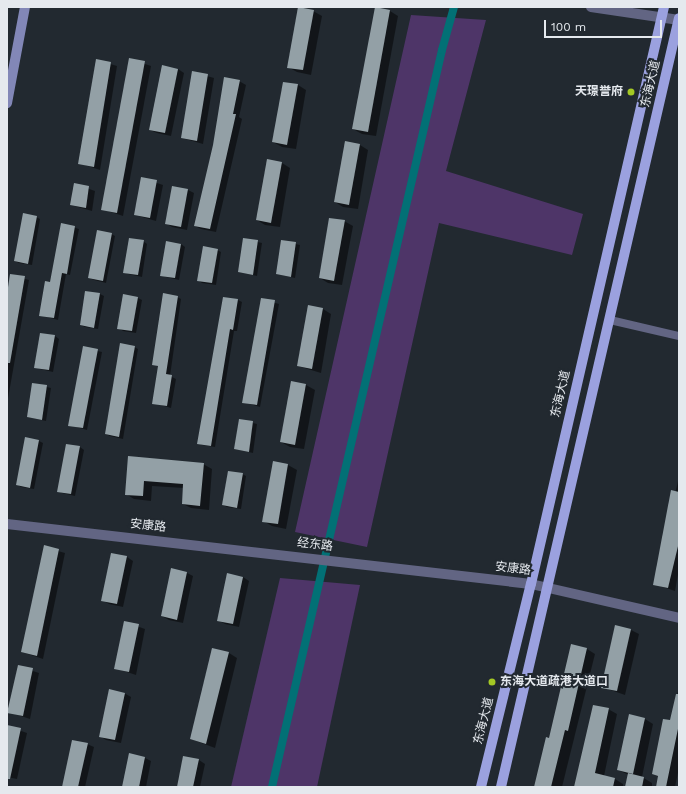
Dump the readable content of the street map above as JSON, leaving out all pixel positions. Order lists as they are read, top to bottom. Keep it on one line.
{"streets":{"main road":["东海大道"],"street":["安康路","经东路"]},"crossings":[["东海大道","安康路"],["安康路","经东路"]],"places":["天璟誉府","东海大道疏港大道口"],"scale_bar":"100 m"}
